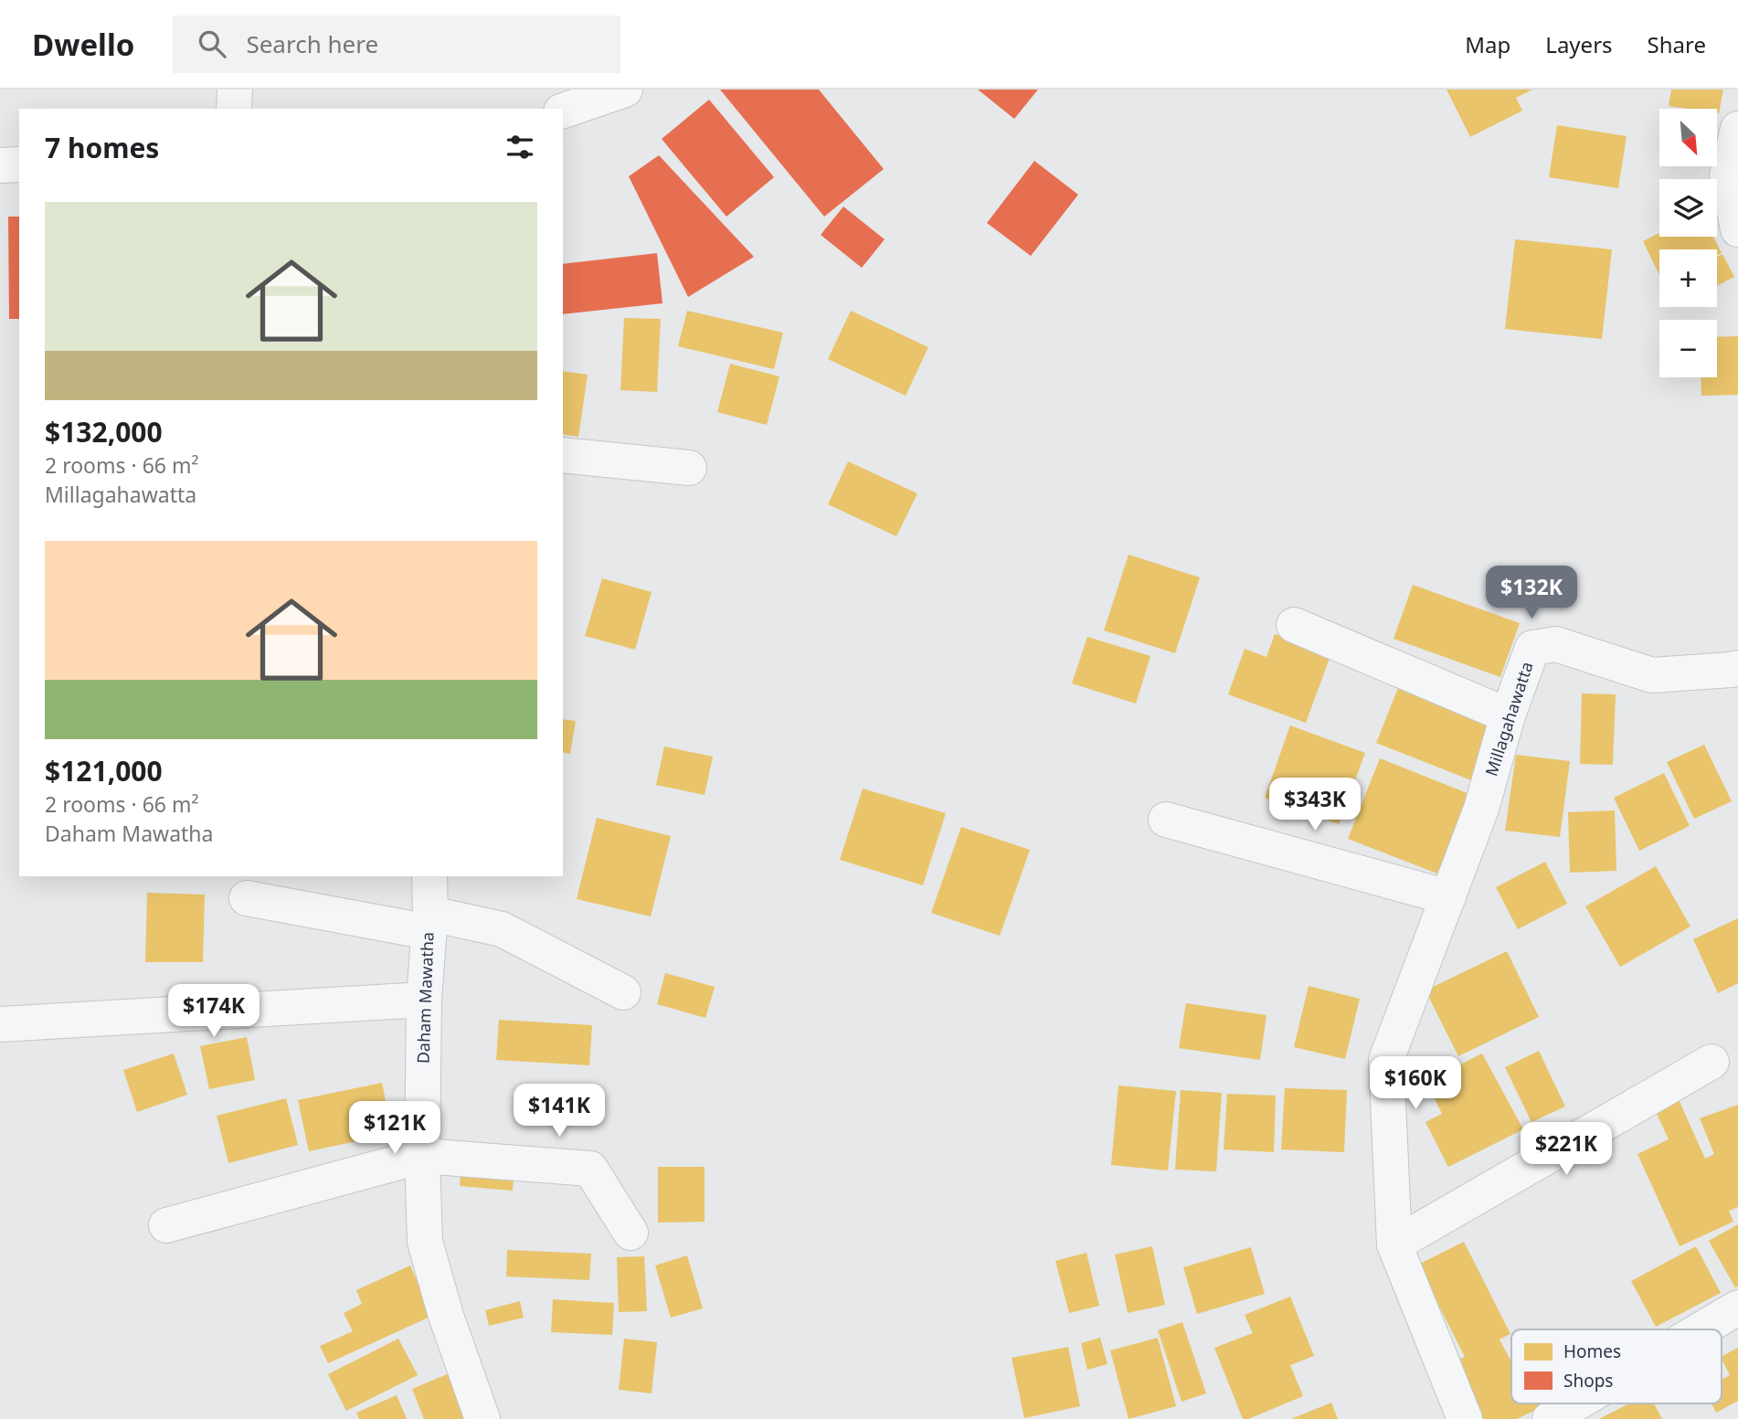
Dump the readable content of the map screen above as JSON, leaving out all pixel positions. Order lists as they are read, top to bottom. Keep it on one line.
{"streets":{"street":["Millagahawatta","Daham Mawatha"]},"legend":["Homes","Shops"],"north":"bottom right","page":{"header":"Dwello","search":"Search here","nav":["Map","Layers","Share"],"map_buttons":["+","−"],"heading":"7 homes","list":[{"name":"$132,000","note":"2 rooms · 66 m² · Millagahawatta"},{"name":"$121,000","note":"2 rooms · 66 m² · Daham Mawatha"}],"price":["$132K","$343K","$174K","$160K","$141K","$121K","$221K"]}}
